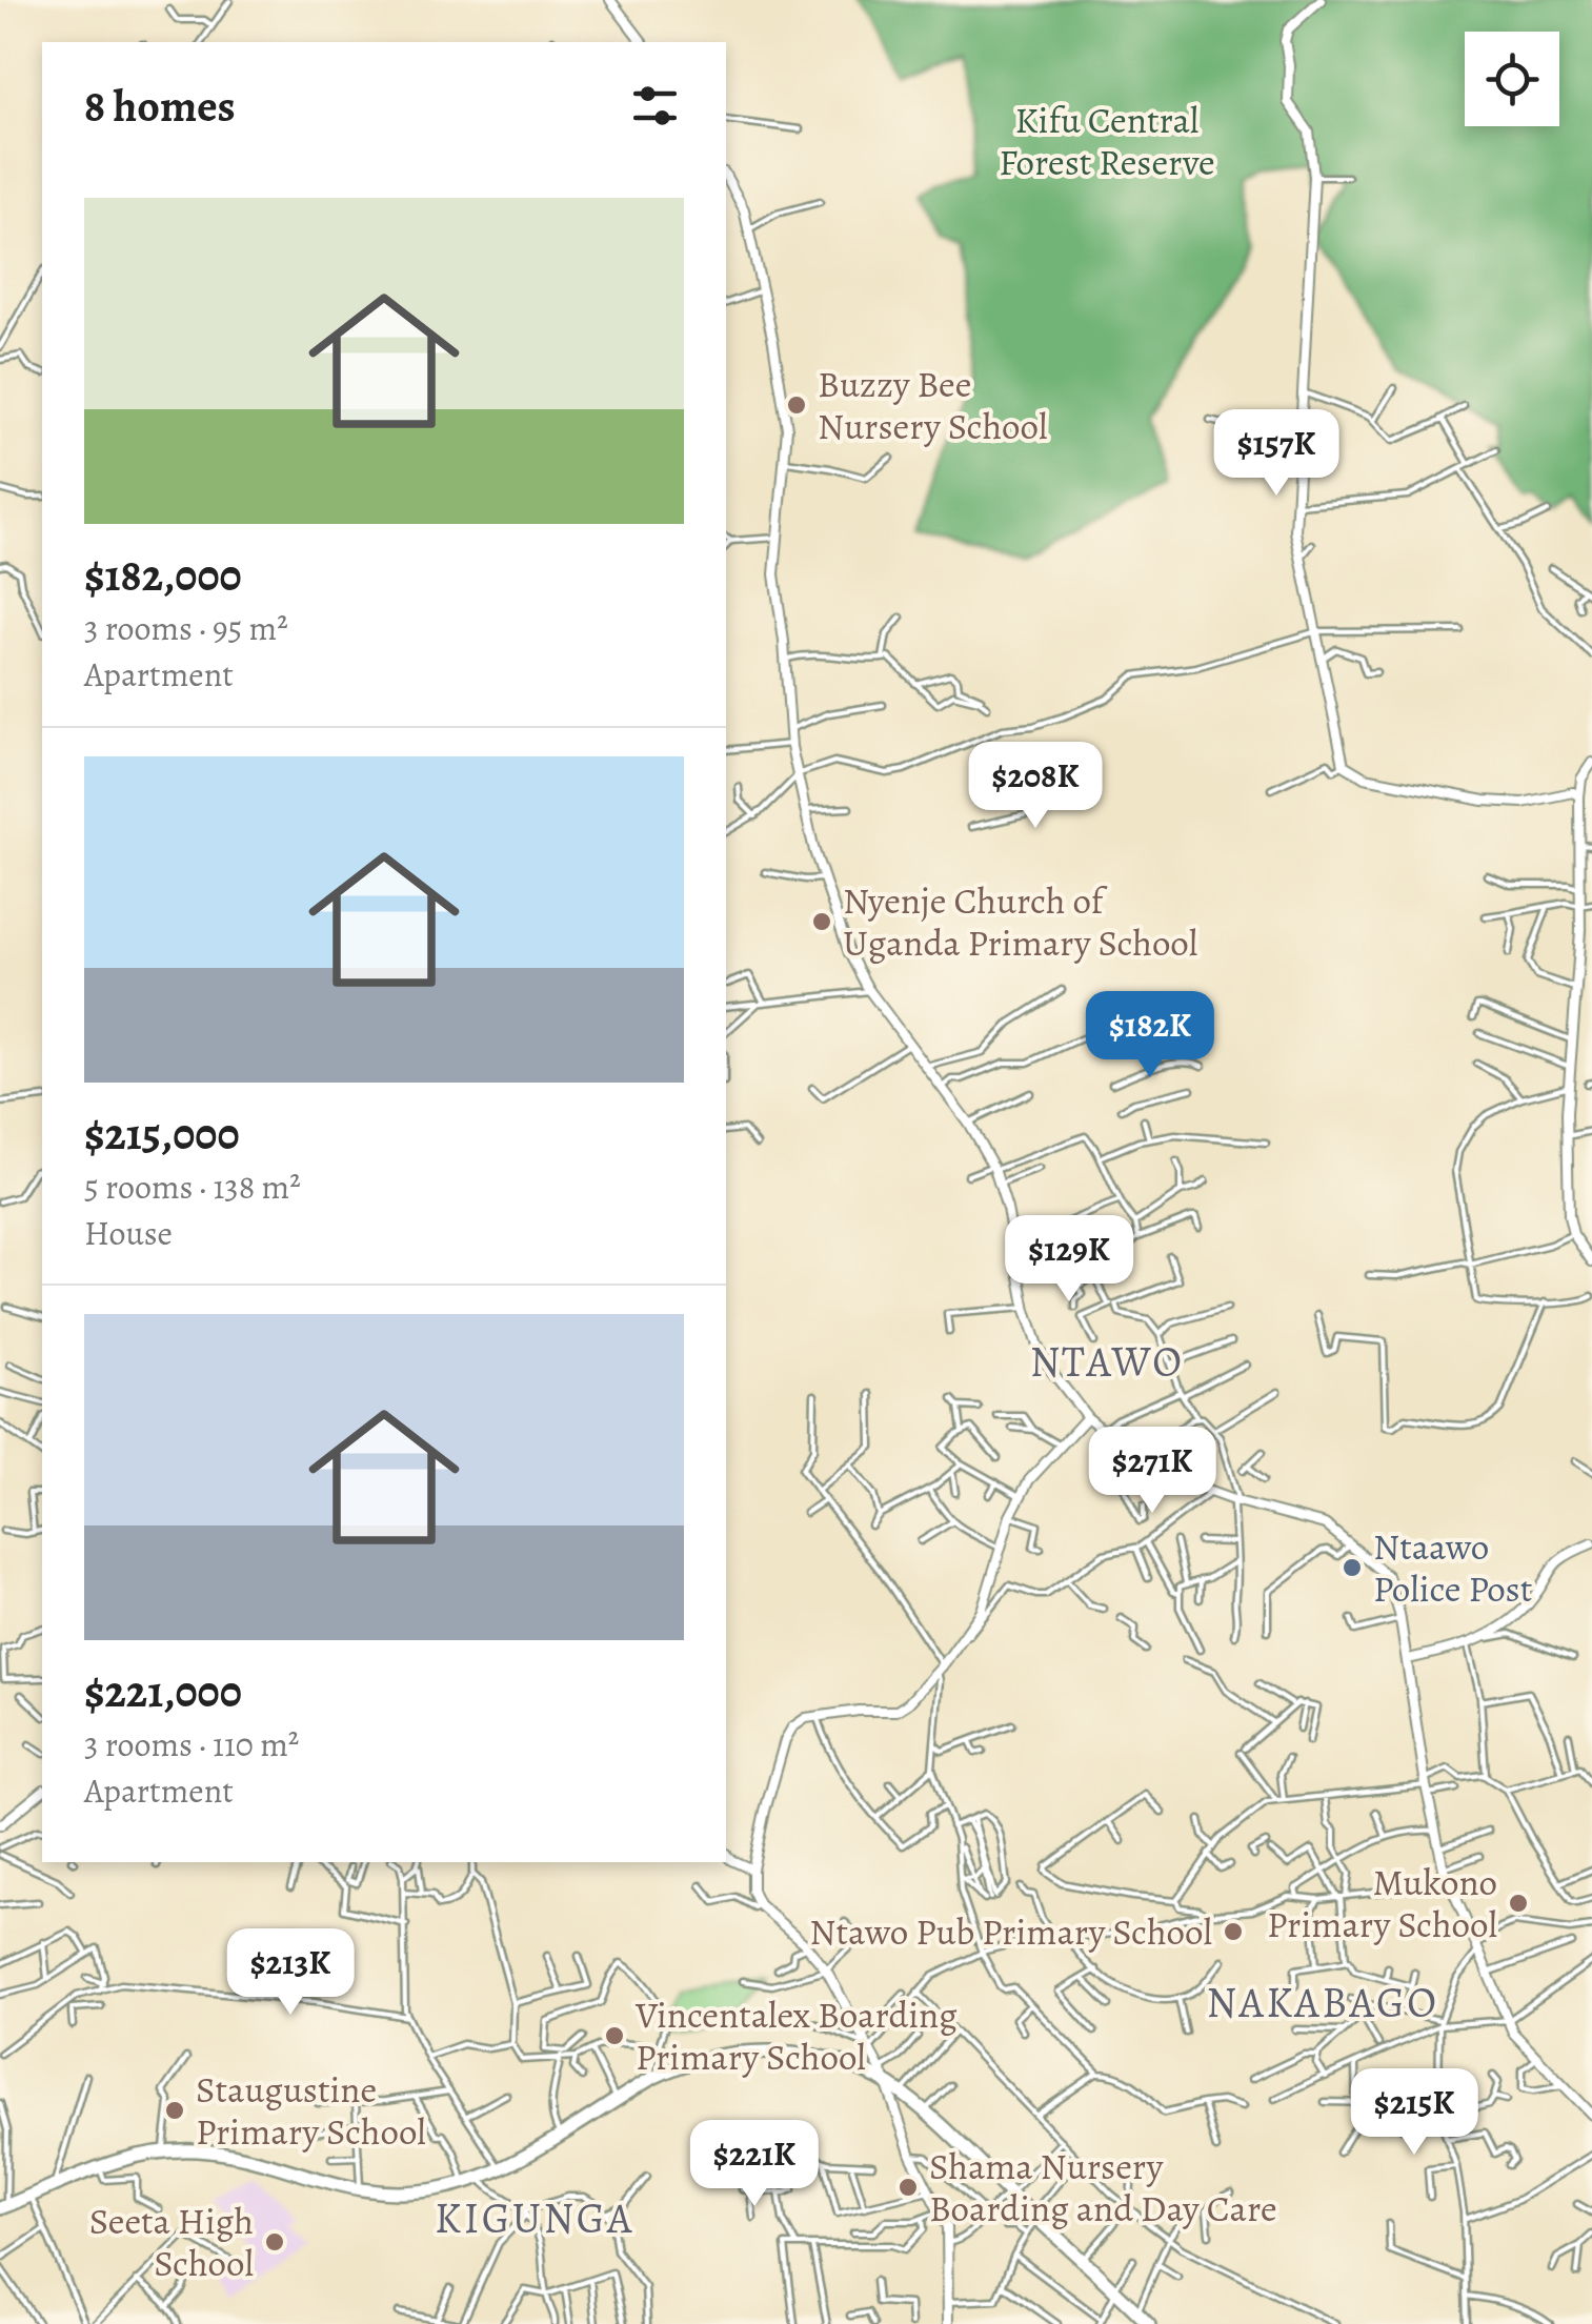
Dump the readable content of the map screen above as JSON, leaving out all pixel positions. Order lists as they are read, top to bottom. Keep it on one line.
{"districts":["NTAWO","NAKABAGO","KIGUNGA"],"parks":["Kifu Central Forest Reserve"],"places":["Buzzy Bee Nursery School","Nyenje Church of Uganda Primary School","Ntaawo Police Post","Mukono Primary School","Ntawo Pub Primary School","Vincentalex Boarding Primary School","Staugustine Primary School","Shama Nursery Boarding and Day Care","Seeta High School"],"page":{"heading":"8 homes","list":[{"name":"$182,000","note":"3 rooms · 95 m² · Apartment"},{"name":"$215,000","note":"5 rooms · 138 m² · House"},{"name":"$221,000","note":"3 rooms · 110 m² · Apartment"}],"price":["$157K","$208K","$182K","$129K","$271K","$213K","$215K","$221K"]}}
